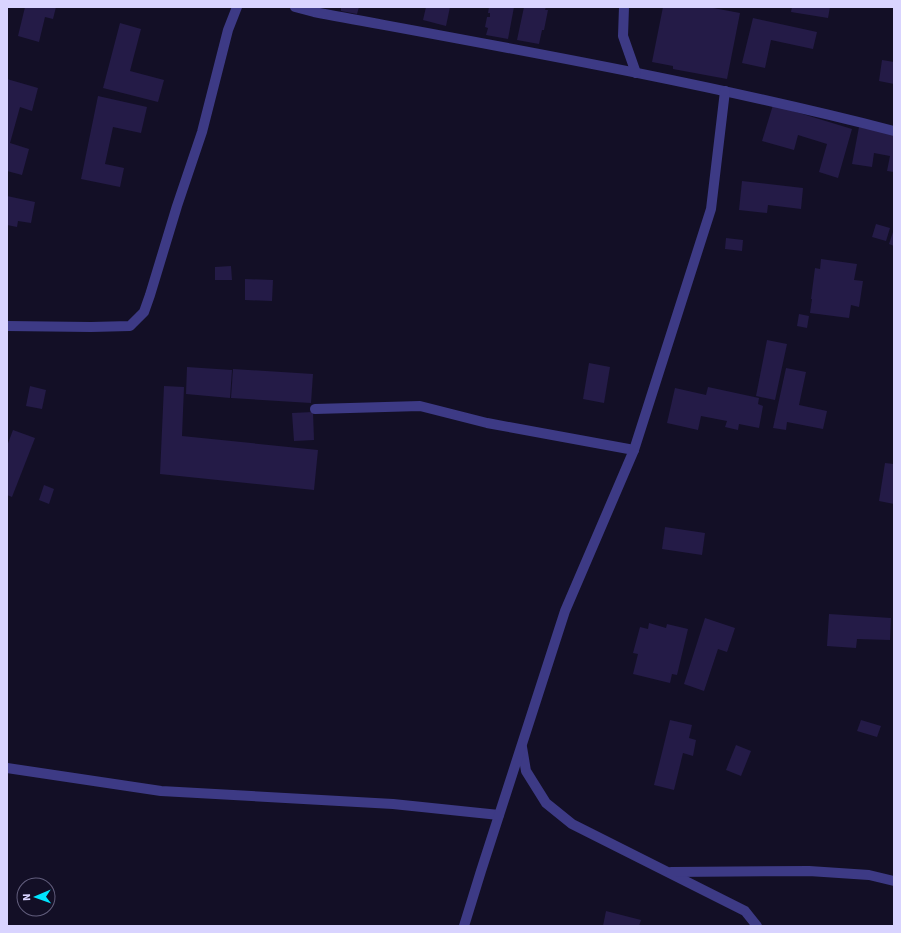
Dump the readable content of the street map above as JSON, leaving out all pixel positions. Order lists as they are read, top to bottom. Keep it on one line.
{"north":"left"}
